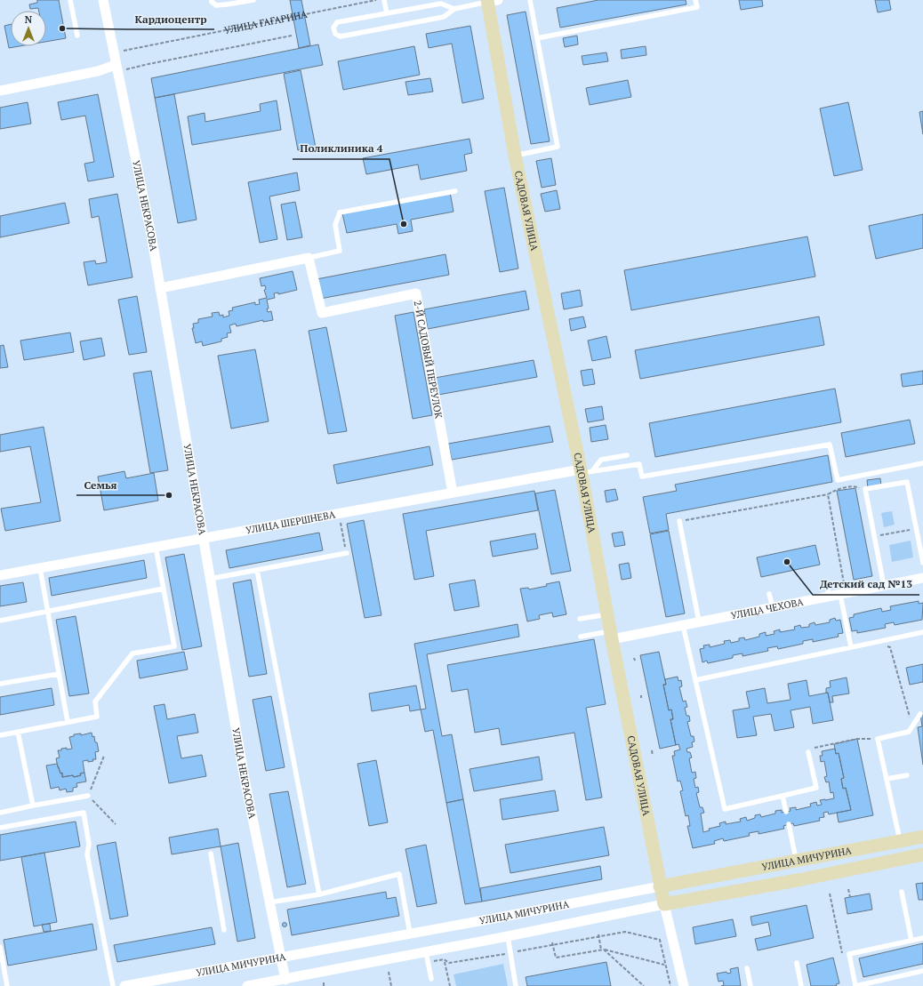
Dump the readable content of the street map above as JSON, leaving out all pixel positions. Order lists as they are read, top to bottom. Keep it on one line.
{"streets":{"main road":["САДОВАЯ УЛИЦА","УЛИЦА МИЧУРИНА"],"street":["УЛИЦА НЕКРАСОВА","2-Й САДОВЫЙ ПЕРЕУЛОК","УЛИЦА ШЕРШНЕВА","УЛИЦА ЧЕХОВА"],"path":["УЛИЦА ГАГАРИНА"]},"crossings":[["УЛИЦА ГАГАРИНА","УЛИЦА НЕКРАСОВА"],["УЛИЦА НЕКРАСОВА","УЛИЦА ШЕРШНЕВА"],["УЛИЦА НЕКРАСОВА","УЛИЦА МИЧУРИНА"],["САДОВАЯ УЛИЦА","УЛИЦА ШЕРШНЕВА"],["САДОВАЯ УЛИЦА","УЛИЦА ЧЕХОВА"],["САДОВАЯ УЛИЦА","УЛИЦА МИЧУРИНА"],["2-Й САДОВЫЙ ПЕРЕУЛОК","УЛИЦА ШЕРШНЕВА"]],"places":["Кардиоцентр","Поликлиника 4","Семья","Детский сад №13"],"north":"top"}
